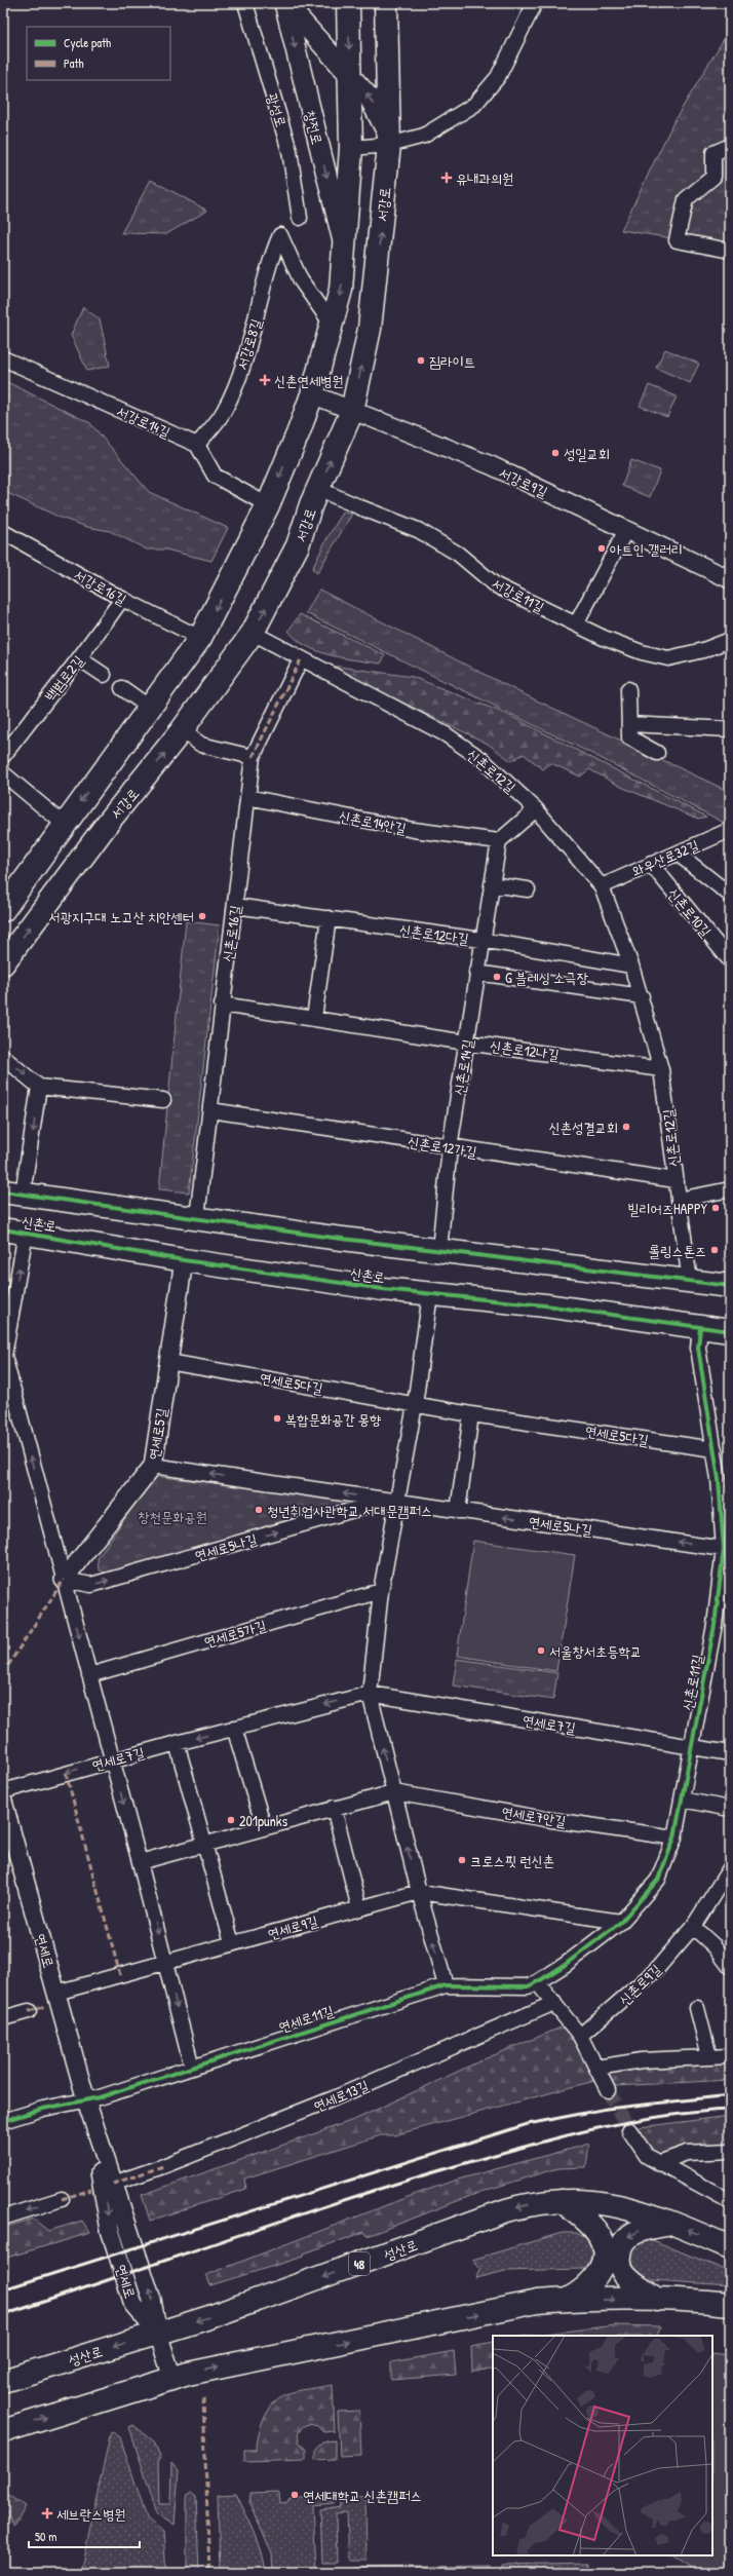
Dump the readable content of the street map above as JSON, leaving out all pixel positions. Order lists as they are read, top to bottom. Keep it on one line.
{"streets":{"main road":["창전로","서강로","신촌로","성산로","48"],"street":["광성로","서강로8길","서강로14길","서강로9길","서강로16길","서강로11길","백범로2길","신촌로12길","신촌로14안길","와우산로32길","신촌로10길","신촌로16길","신촌로12다길","신촌로12나길","신촌로14길","신촌로12가길","연세로5다길","연세로5길","연세로5나길","연세로5가길","신촌로11길","연세로7길","연세로7안길","연세로9길","연세로","신촌로9길","연세로11길","연세로13길"]},"crossings":[["창전로","서강로"],["서강로","서강로9길"],["서강로","서강로11길"],["서강로","신촌로12길"],["서강로8길","서강로14길"],["서강로16길","백범로2길"],["신촌로12길","와우산로32길"],["신촌로12길","신촌로16길"],["신촌로12길","신촌로12다길"],["신촌로12길","신촌로12나길"],["신촌로12길","신촌로12가길"],["신촌로12길","신촌로"],["신촌로14안길","신촌로16길"],["신촌로14안길","신촌로14길"],["와우산로32길","신촌로10길"],["신촌로16길","신촌로12다길"],["신촌로16길","신촌로12나길"],["신촌로16길","신촌로12가길"],["신촌로16길","신촌로"],["신촌로12다길","신촌로14길"],["신촌로12나길","신촌로14길"],["신촌로14길","신촌로12가길"],["신촌로14길","신촌로"],["신촌로","연세로5길"],["신촌로","연세로5나길"],["신촌로","신촌로11길"],["연세로5다길","연세로5길"],["연세로5다길","신촌로11길"],["연세로5길","연세로5나길"],["연세로5나길","신촌로11길"],["신촌로11길","연세로7길"],["신촌로11길","연세로7안길"],["신촌로11길","연세로9길"],["신촌로11길","연세로11길"],["연세로9길","연세로"],["연세로","연세로11길"],["연세로","연세로13길"],["연세로","성산로"]],"one_way":["연세로7길"],"parks":["창천문화공원"],"places":{"health":["유내과의원","신촌연세병원","세브란스병원"],"other":["짐라이트","성일교회","아트인 갤러리","서광지구대 노고산 치안센터","G 블레싱 소극장","신촌성결교회","빌리어즈HAPPY","롤링스톤즈","복합문화공간 몽향","청년취업사관학교 서대문캠퍼스","서울창서초등학교","201punks","크로스핏 런신촌","연세대학교 신촌캠퍼스"]},"legend":["Cycle path","Path"],"scale_bar":"50 m"}
